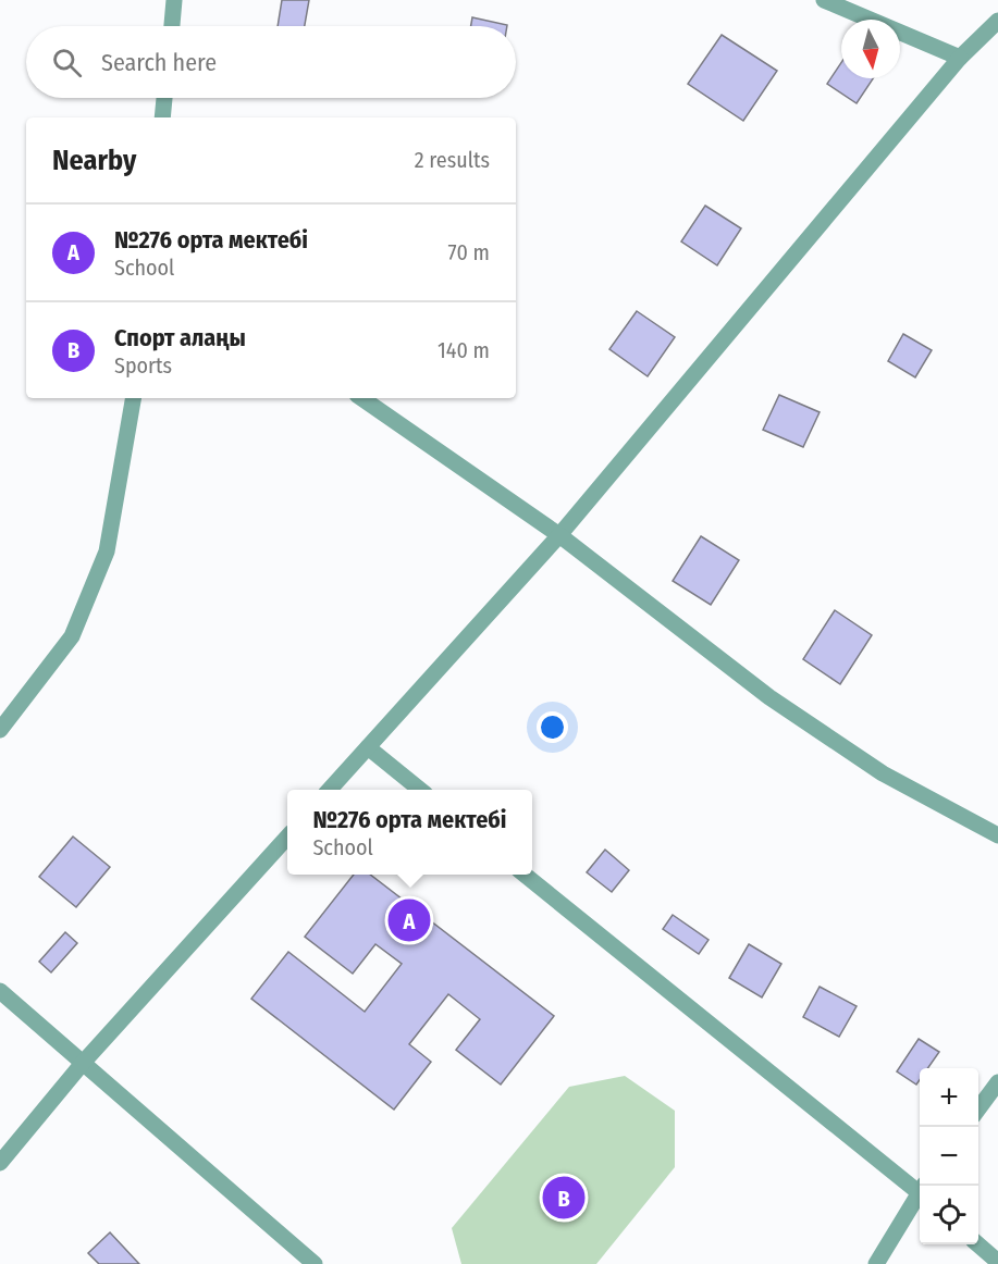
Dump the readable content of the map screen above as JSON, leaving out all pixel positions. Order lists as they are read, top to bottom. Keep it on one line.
{"north":"bottom","page":{"search":"Search here","heading":["Nearby","2 results"],"list":[{"mark":"A","name":"№276 орта мектебі","note":"School","value":"70 m"},{"mark":"B","name":"Спорт алаңы","note":"Sports","value":"140 m"}],"popup":["№276 орта мектебі","School"],"pins":["A","B"],"map_buttons":["+","−"]}}
